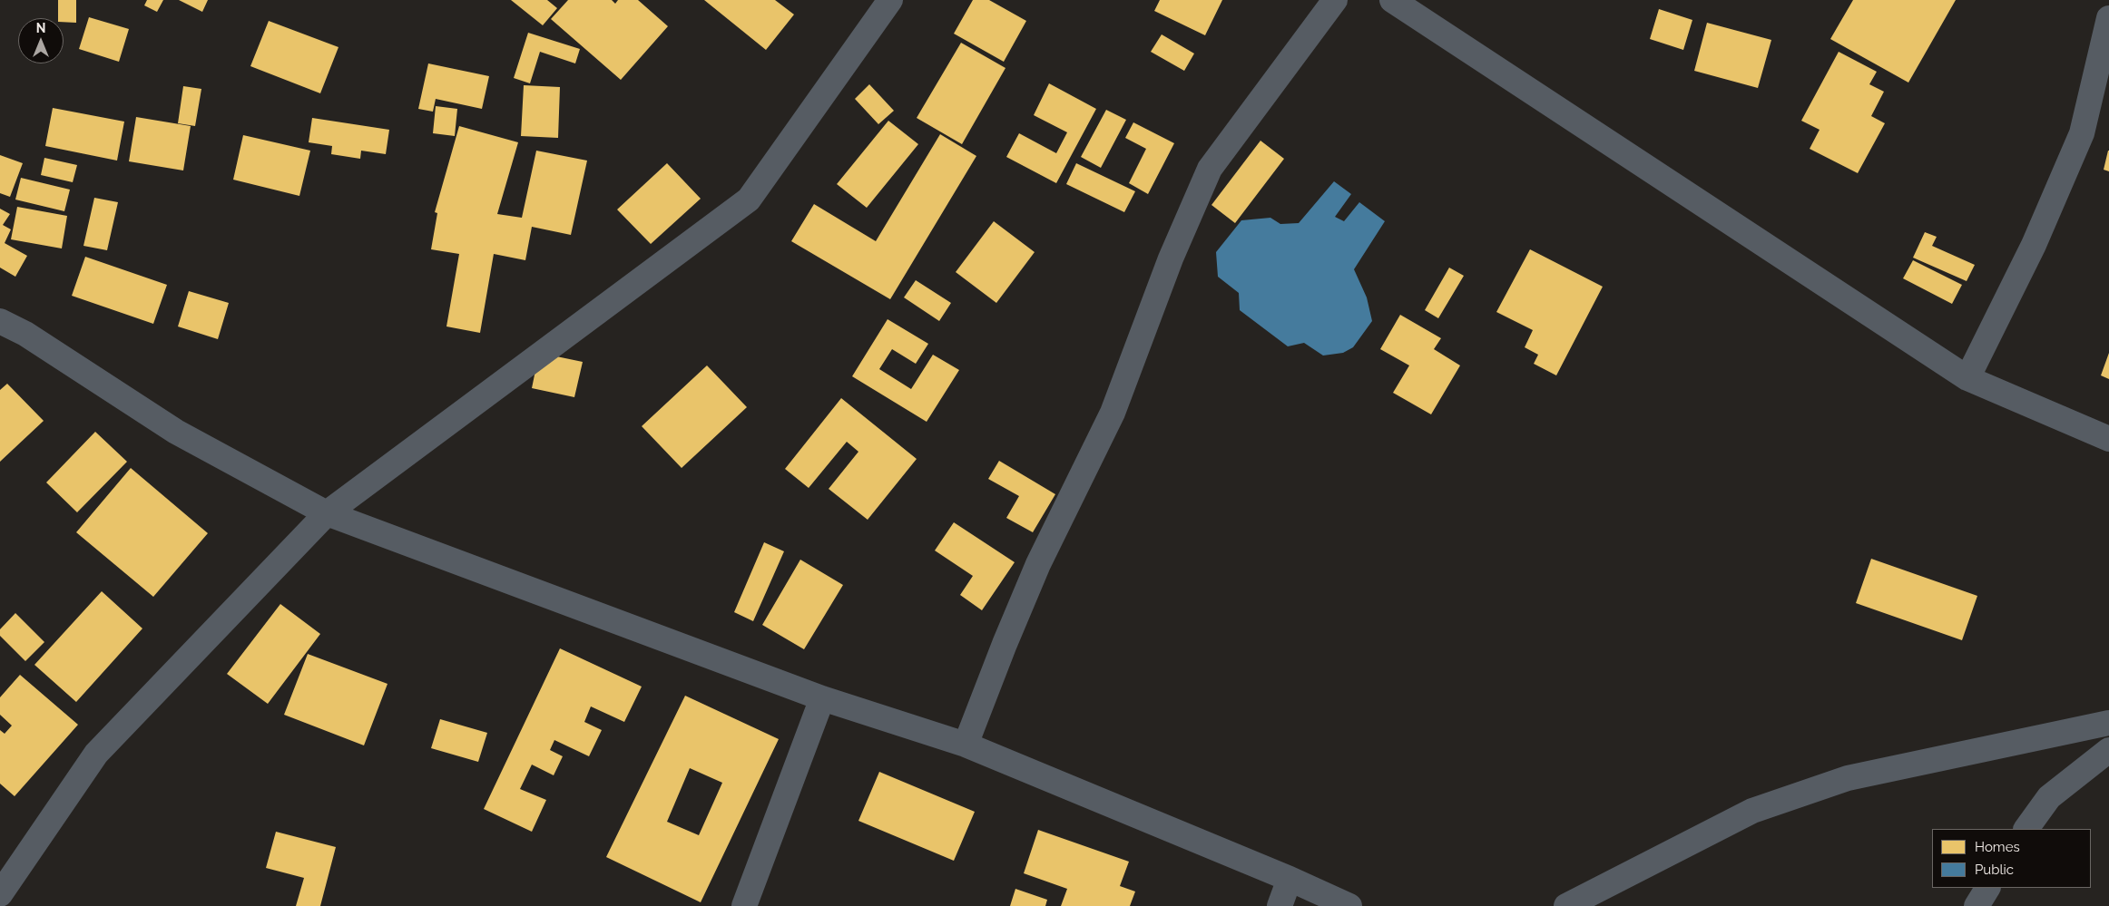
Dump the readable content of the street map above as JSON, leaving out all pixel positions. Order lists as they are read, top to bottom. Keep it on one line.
{"legend":["Homes","Public"],"north":"top"}
